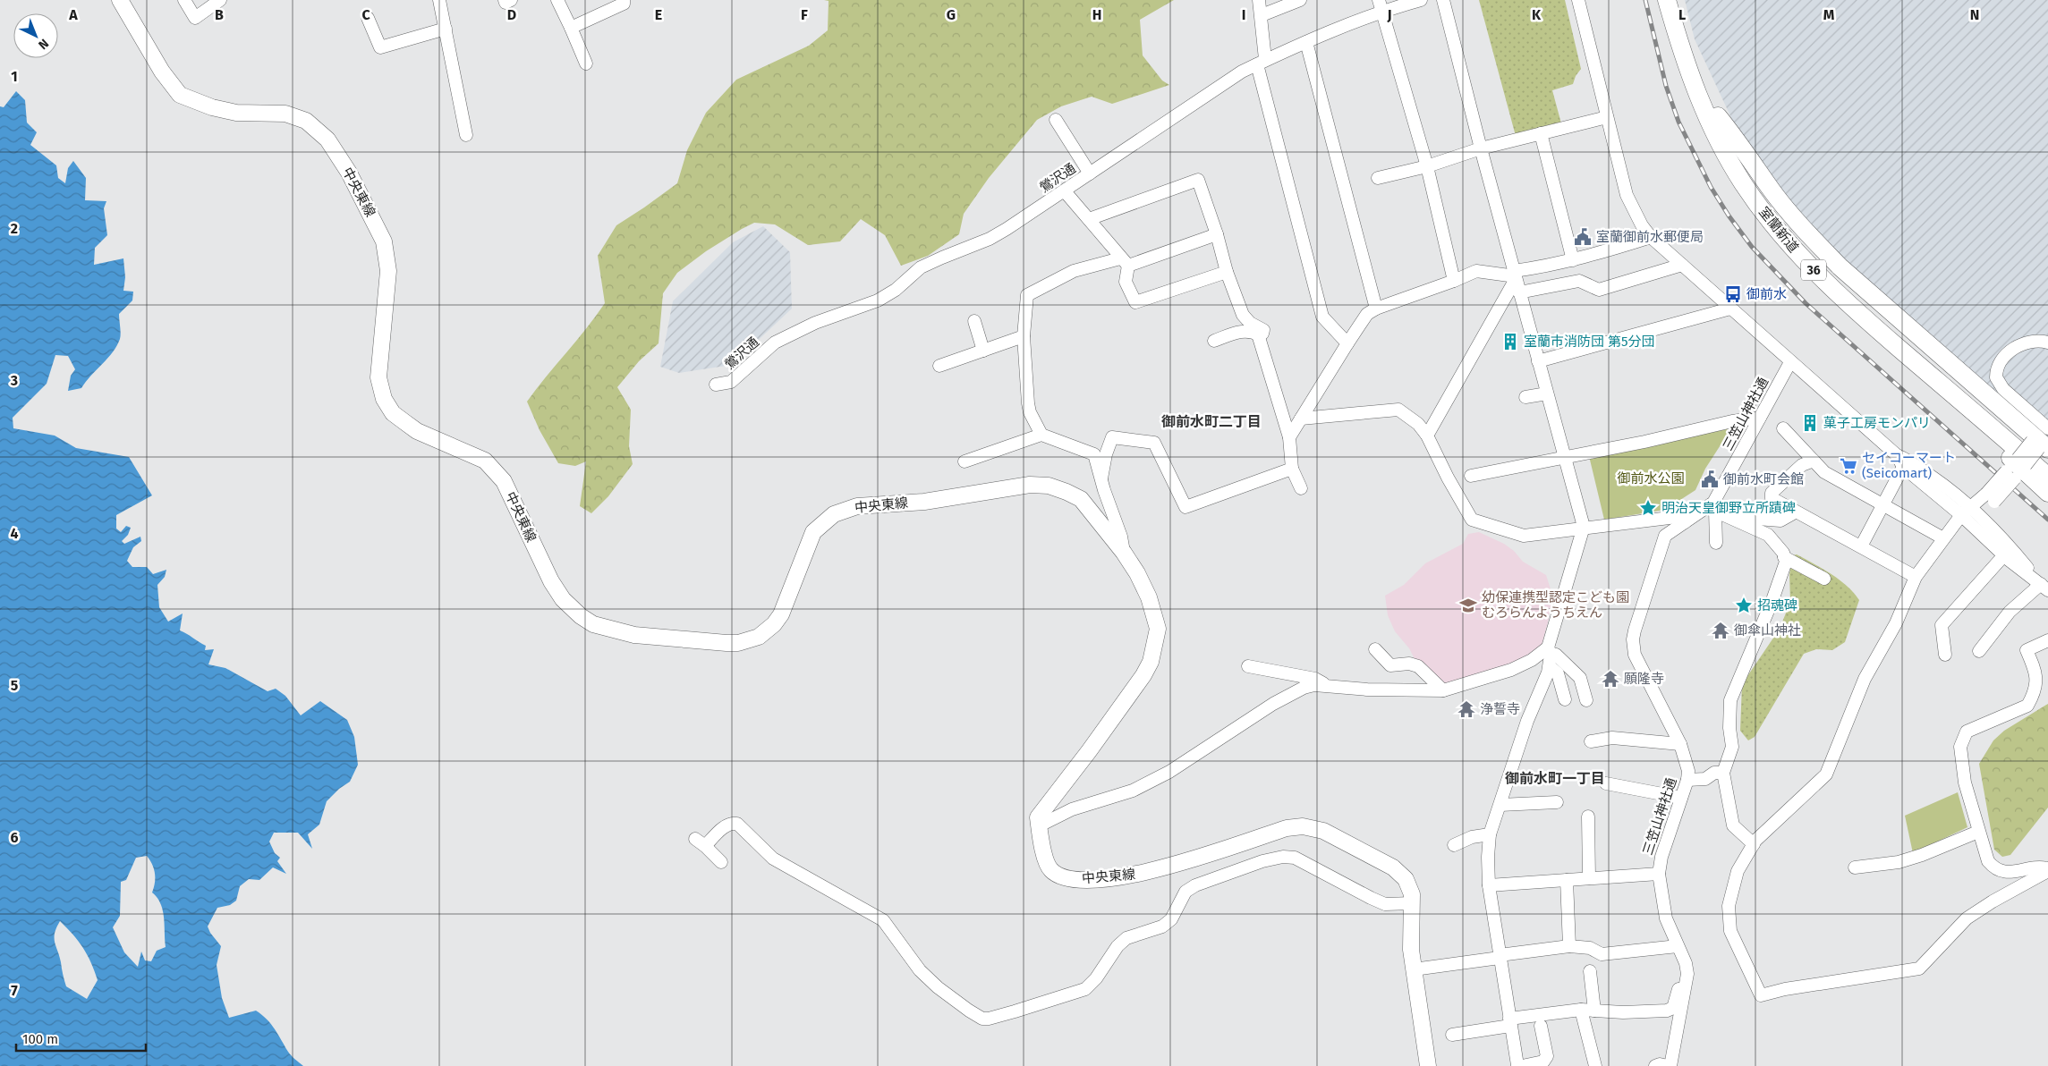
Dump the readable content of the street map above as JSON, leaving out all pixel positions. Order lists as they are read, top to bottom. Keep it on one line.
{"streets":{"highway":["室蘭新道","36"],"main road":["中央東線"],"street":["鶯沢通","三笠山神社通"]},"districts":["御前水町二丁目","御前水町一丁目"],"parks":["御前水公園"],"places":{"public building":["室蘭御前水郵便局","御前水町会館"],"bus stop":["御前水"],"building":["室蘭市消防団 第5分団","菓子工房モンパリ"],"supermarket":["セイコーマート (Seicomart)"],"place":["明治天皇御野立所蹟碑","招魂碑"],"school or university":["幼保連携型認定こども園 むろらんようちえん"],"temple":["御傘山神社","願隆寺","浄誓寺"]},"scale_bar":"100 m","north":"bottom right","grid":{"columns":["A","B","C","D","E","F","G","H","I","J","K","L","M","N"],"rows":["1","2","3","4","5","6","7"]}}
